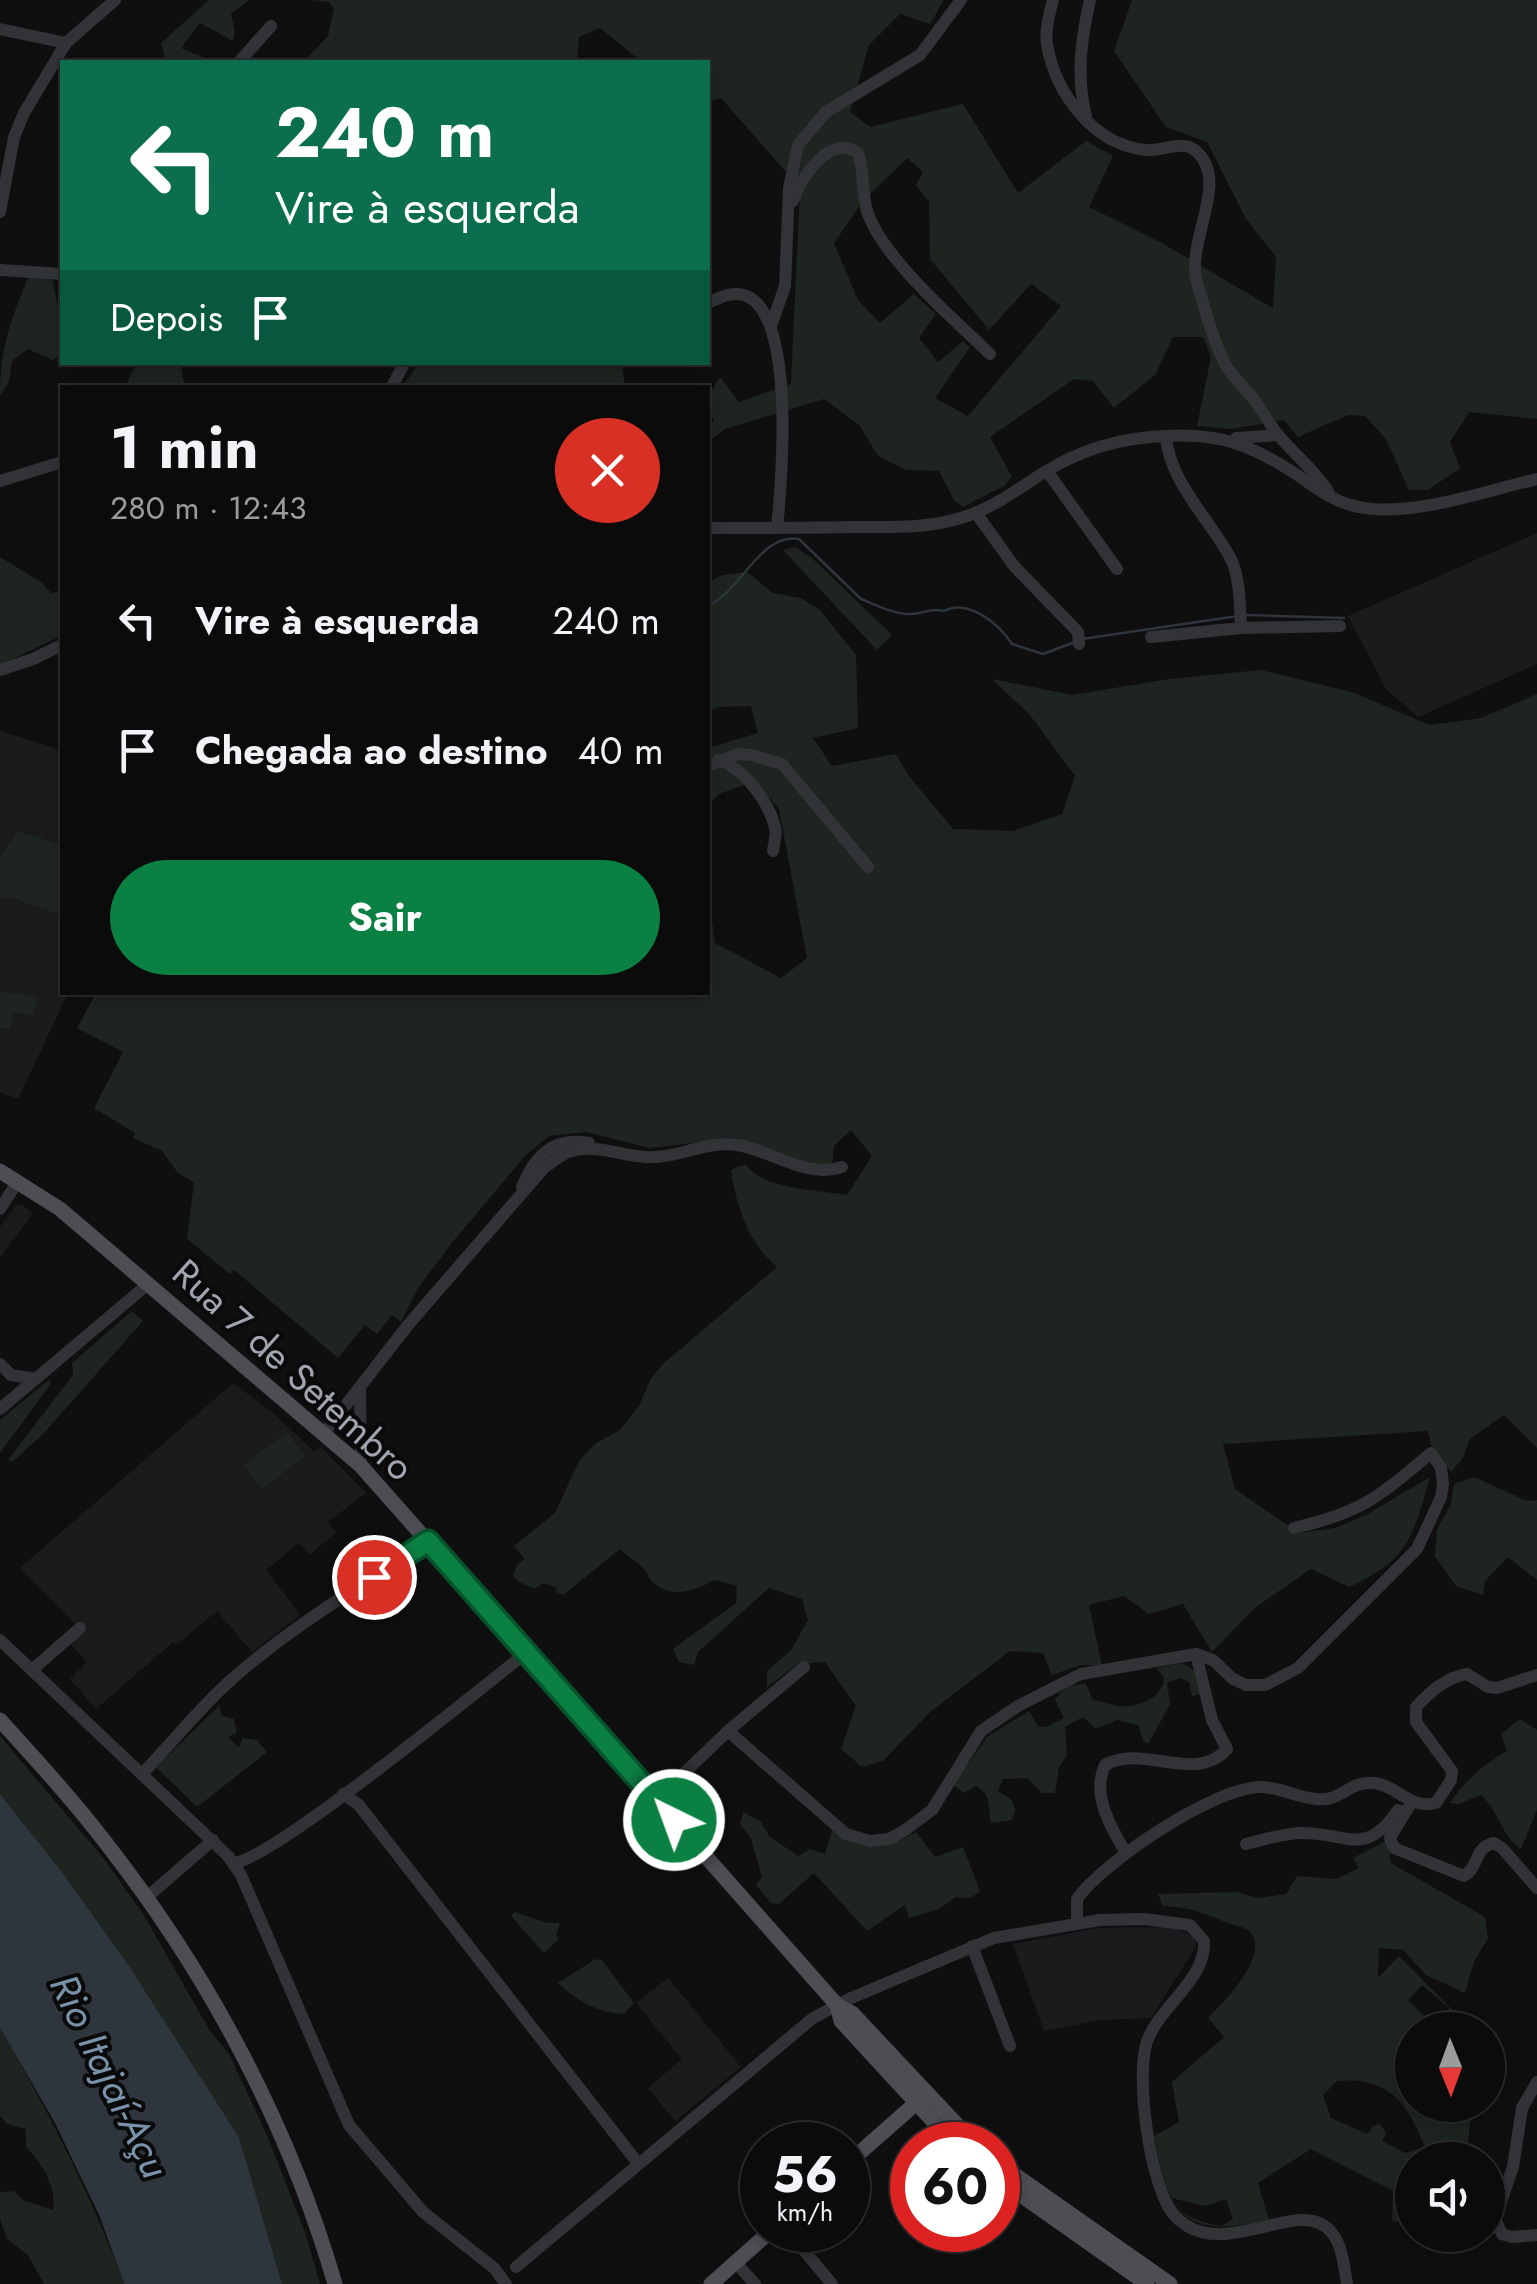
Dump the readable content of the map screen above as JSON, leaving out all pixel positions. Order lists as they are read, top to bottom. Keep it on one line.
{"streets":{"main road":["Rua 7 de Setembro"]},"water":["Rio Itajaí-Açu"],"north":"bottom","page":{"turn":["240 m","Vire à esquerda"],"then":"Depois","heading":["1 min","280 m · 12:43"],"list":[{"name":"Vire à esquerda","value":"240 m"},{"name":"Chegada ao destino","value":"40 m"}],"buttons":"Sair","speed":"56 km/h","limit":"60"}}
